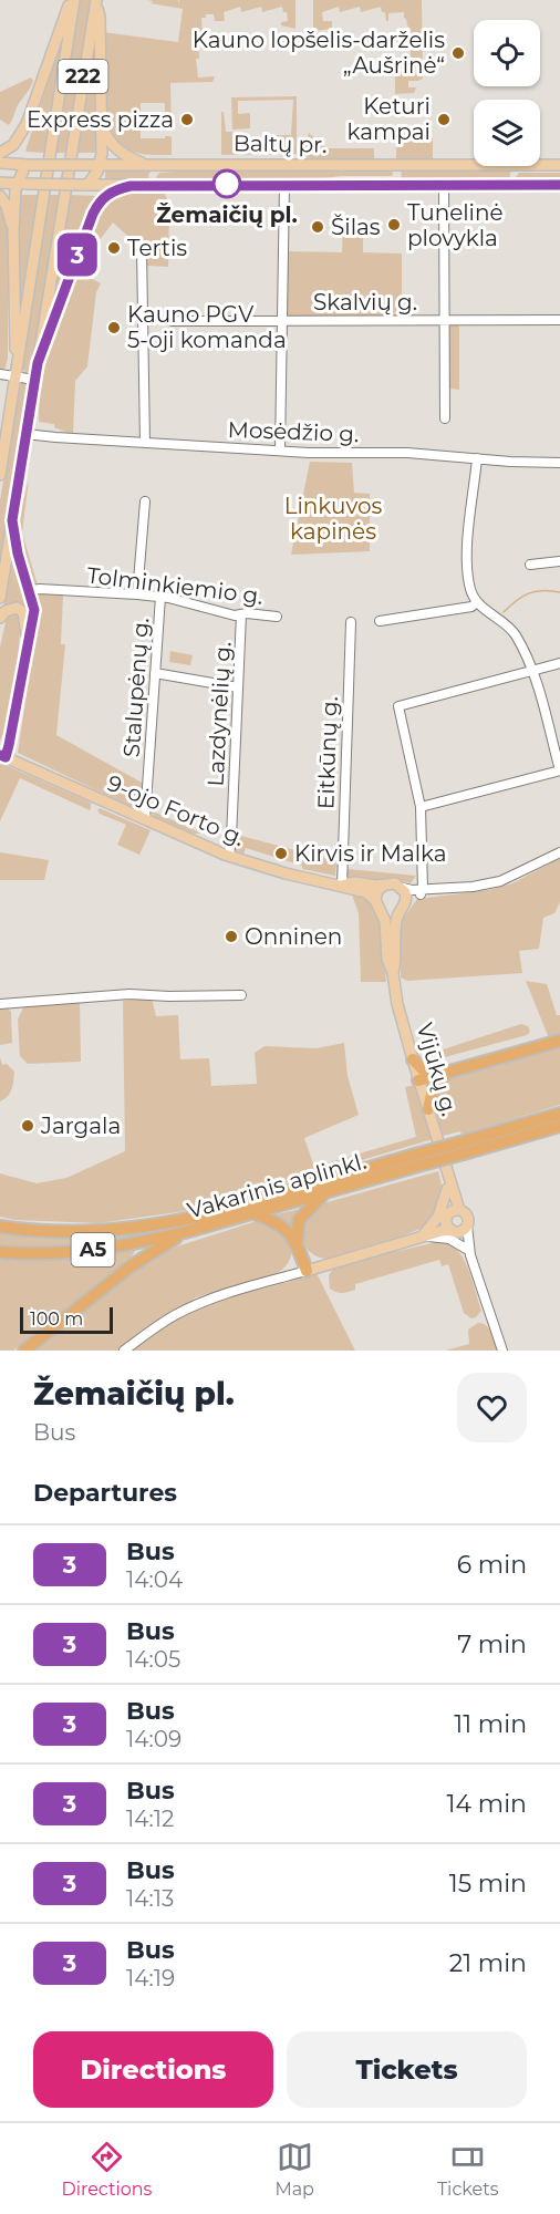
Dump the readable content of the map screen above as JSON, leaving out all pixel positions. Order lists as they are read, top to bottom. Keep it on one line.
{"streets":{"highway":["Vakarinis aplinkl.","A5"],"main road":["222","Baltų pr.","9-ojo Forto g.","Vijūkų g."],"street":["Skalvių g.","Mosėdžio g.","Tolminkiemio g.","Stalupėnų g.","Lazdynėlių g.","Eitkūnų g."]},"crossings":[["222","Mosėdžio g."],["Tolminkiemio g.","Stalupėnų g."],["Tolminkiemio g.","Lazdynėlių g."],["Stalupėnų g.","9-ojo Forto g."],["Lazdynėlių g.","9-ojo Forto g."],["Eitkūnų g.","9-ojo Forto g."],["9-ojo Forto g.","Vijūkų g."]],"parks":["Linkuvos kapinės"],"places":["Kauno lopšelis-darželis „Aušrinė“","Express pizza","Keturi kampai","Žemaičių pl.","Tunelinė plovykla","Šilas","Tertis","Kauno PGV 5-oji komanda","Kirvis ir Malka","Onninen","Jargala"],"lines":["bus line 3"],"scale_bar":"100 m","page":{"on_map":"3","scale":"100 m","heading":[["Žemaičių pl.","Bus"],"Departures"],"list":[{"mark":"3","name":"Bus","note":"14:04","value":"6 min"},{"mark":"3","name":"Bus","note":"14:05","value":"7 min"},{"mark":"3","name":"Bus","note":"14:09","value":"11 min"},{"mark":"3","name":"Bus","note":"14:12","value":"14 min"},{"mark":"3","name":"Bus","note":"14:13","value":"15 min"},{"mark":"3","name":"Bus","note":"14:19","value":"21 min"}],"buttons":["Directions","Tickets"],"tabs":["Directions","Map","Tickets"]}}
